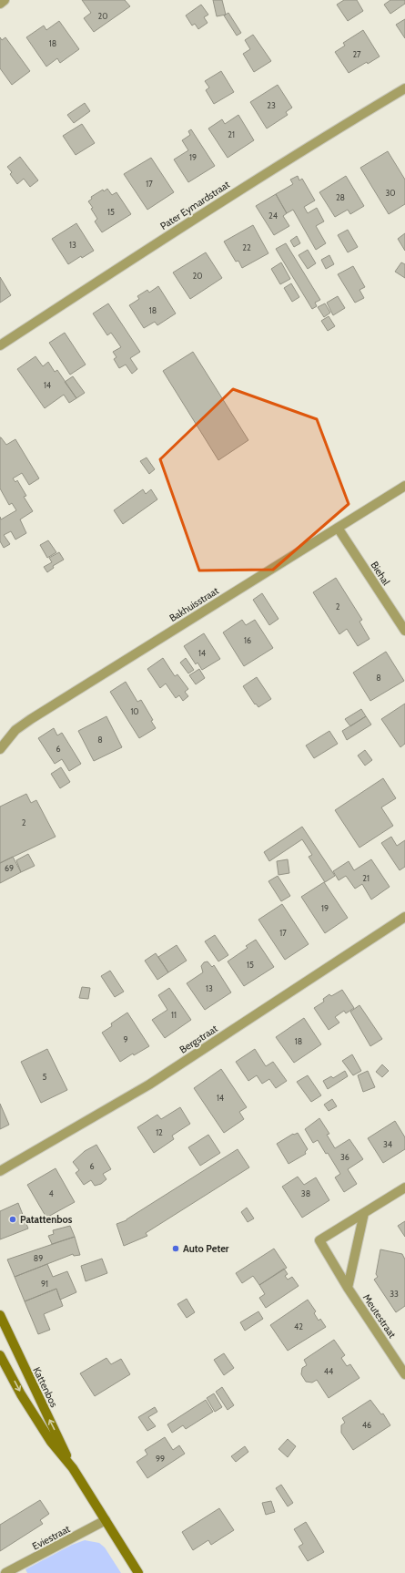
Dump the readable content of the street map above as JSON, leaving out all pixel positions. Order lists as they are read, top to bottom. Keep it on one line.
{"streets":{"main road":["Kattenbos"],"street":["Pater Eymardstraat","Biehal","Bakhuisstraat","Bergstraat","Meutestraat","Eviestraat"]},"crossings":[["Biehal","Bakhuisstraat"],["Kattenbos","Eviestraat"]],"places":["Patattenbos","Auto Peter"],"house_numbers":["20","18","27","23","21","19","17","30","28","15","24","13","22","20","18","14","2","16","14","8","10","8","6","2","69","21","19","17","15","13","11","9","18","5","14","12","34","36","6","4","38","89","91","33","42","44","46","99"]}
